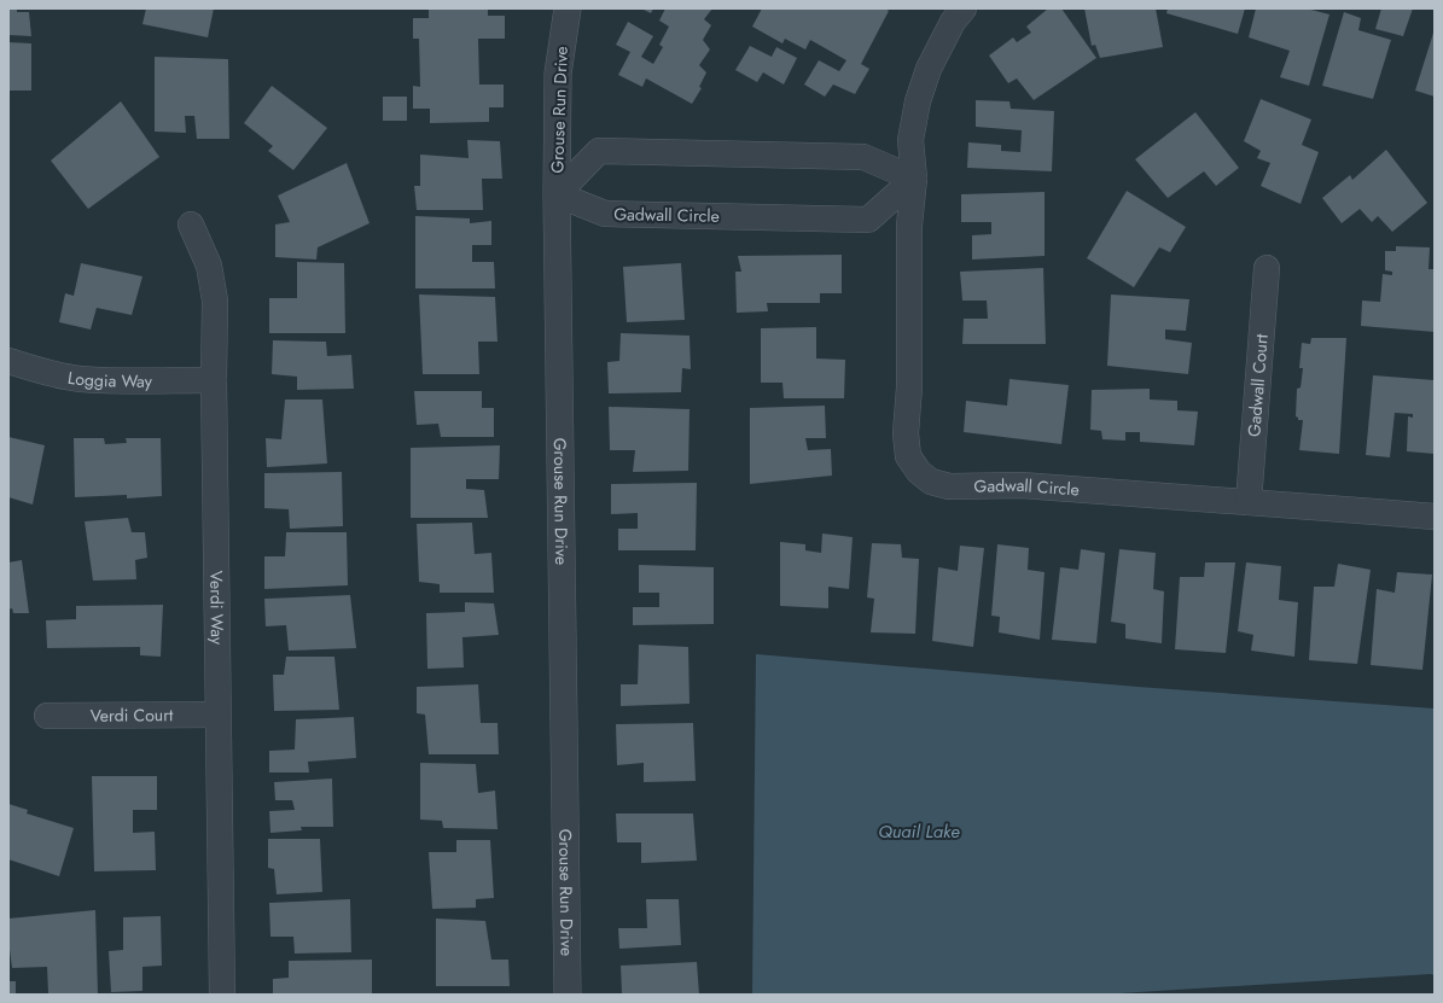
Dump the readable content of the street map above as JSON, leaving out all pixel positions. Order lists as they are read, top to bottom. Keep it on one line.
{"streets":{"street":["Grouse Run Drive","Gadwall Circle","Loggia Way","Gadwall Court","Verdi Way","Verdi Court"]},"crossings":[["Grouse Run Drive","Gadwall Circle"],["Gadwall Circle","Gadwall Court"],["Loggia Way","Verdi Way"],["Verdi Way","Verdi Court"]],"water":["Quail Lake"]}
